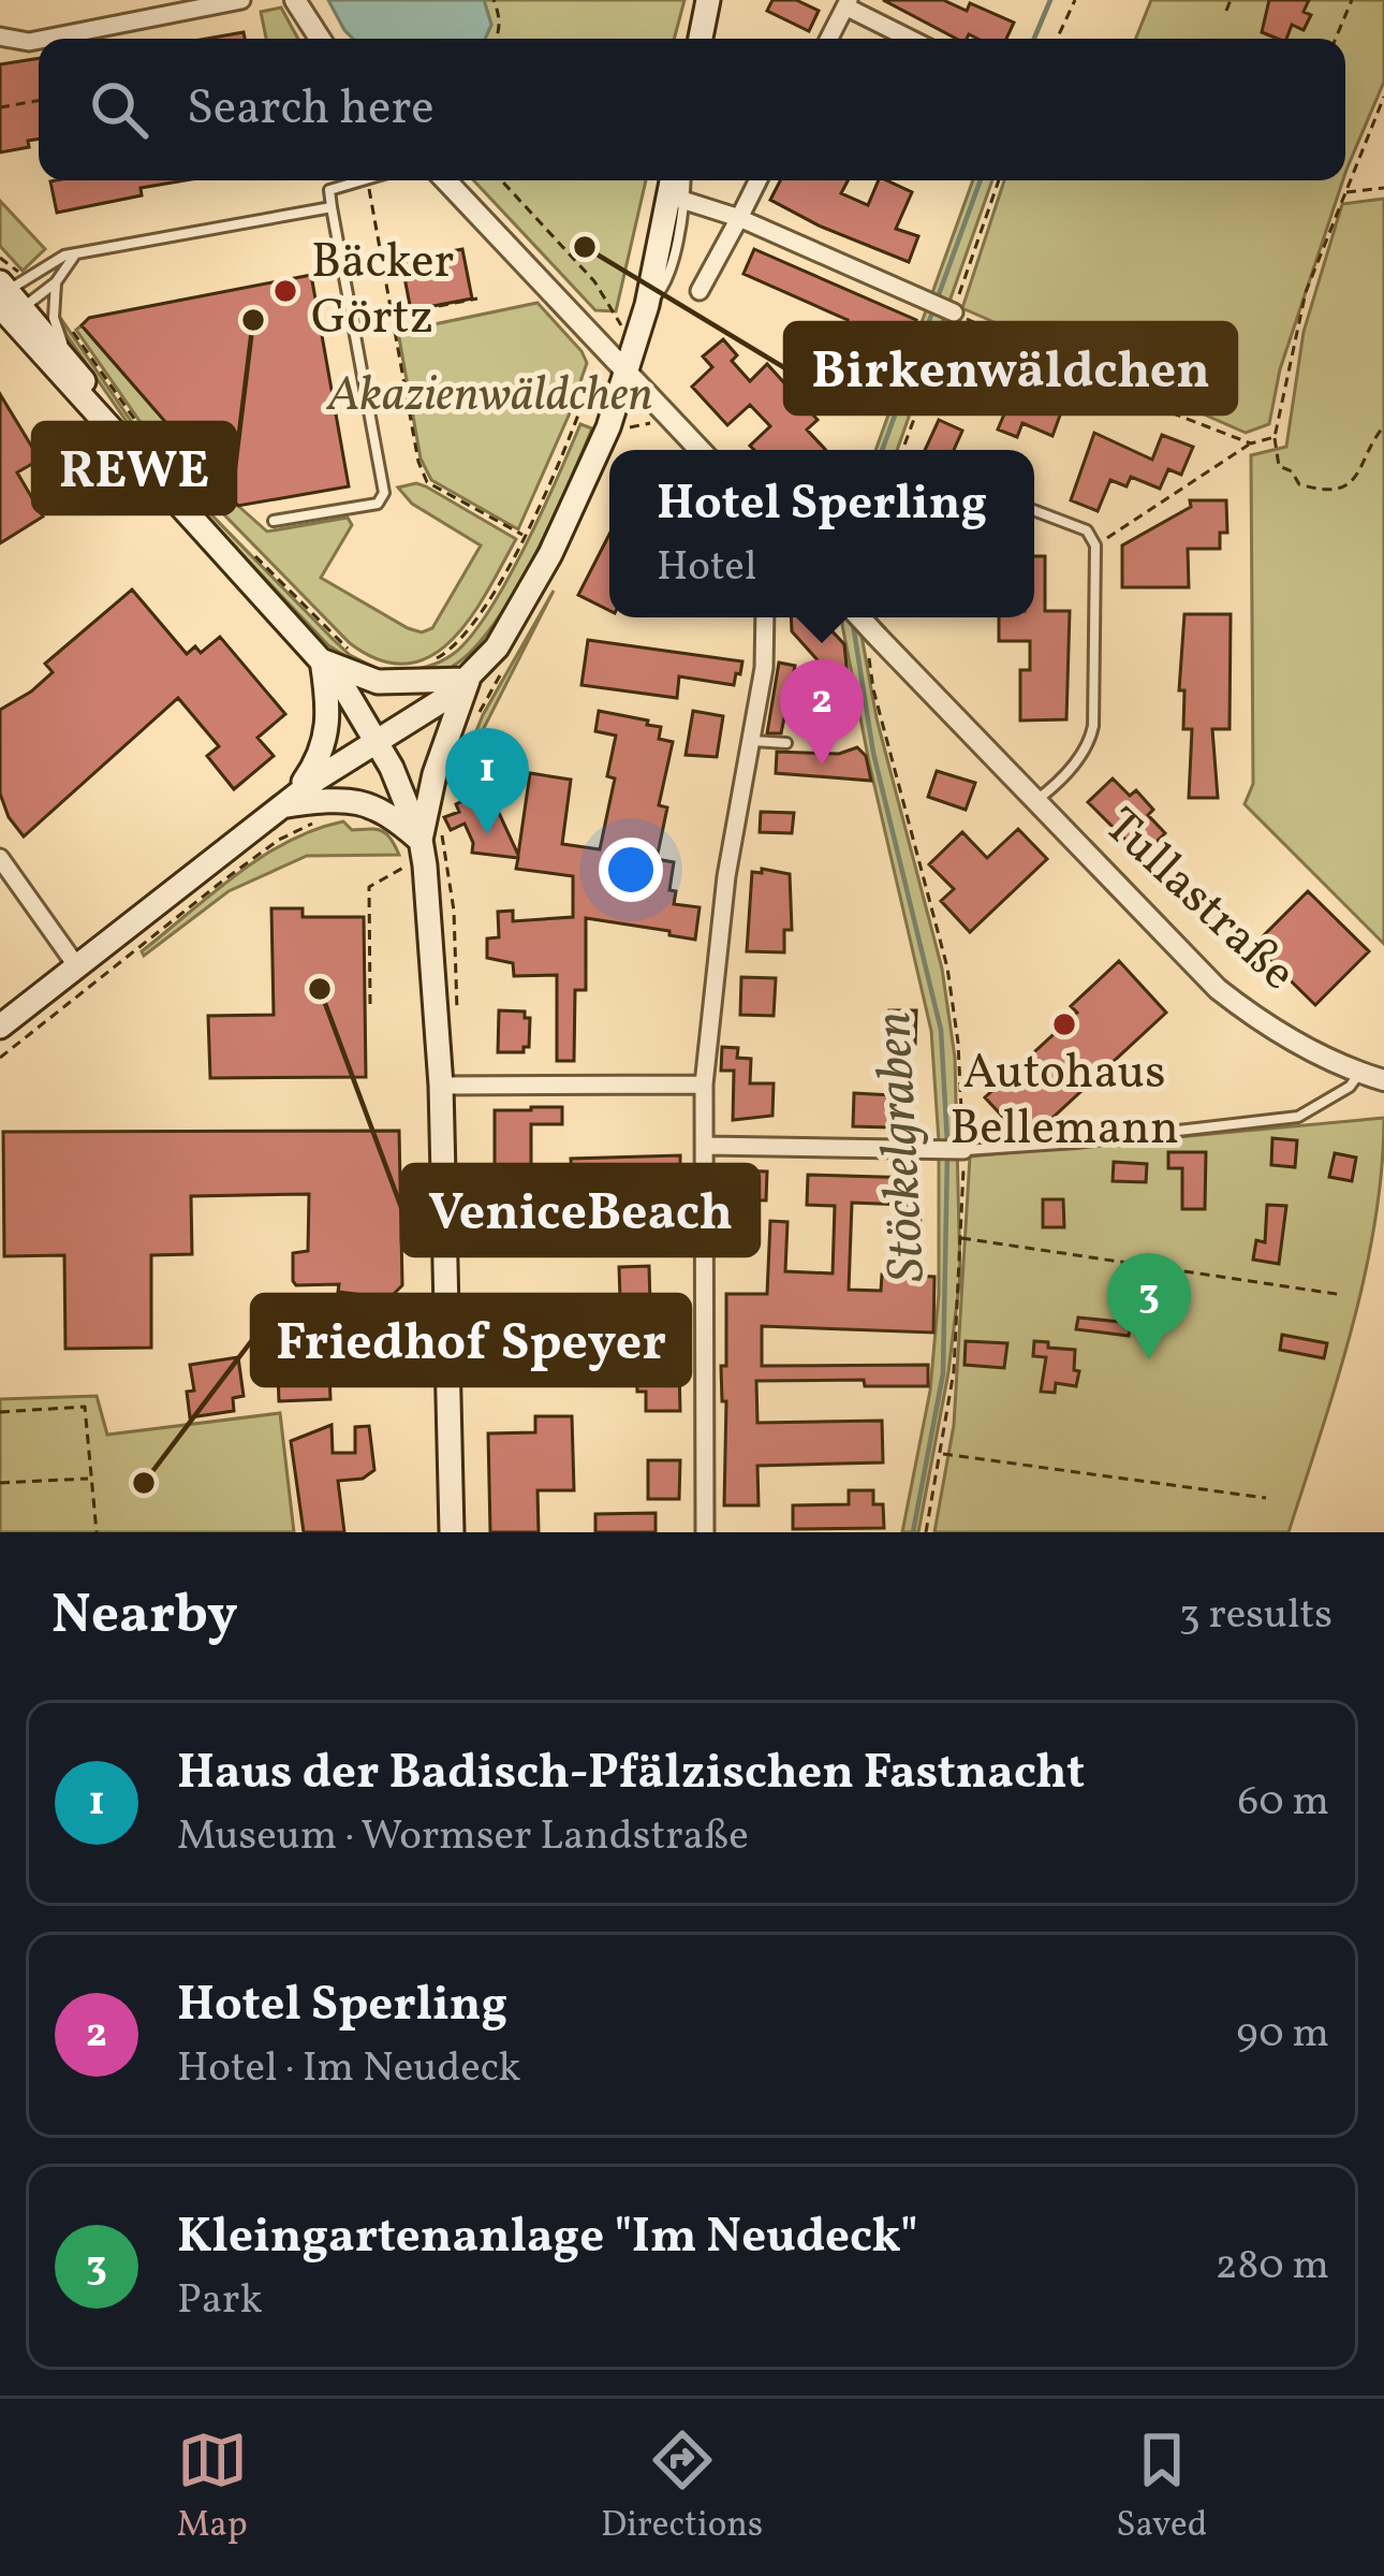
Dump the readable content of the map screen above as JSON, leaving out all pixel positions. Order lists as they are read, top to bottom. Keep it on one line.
{"streets":{"street":["Tullastraße"]},"water":["Stöckelgraben"],"parks":["Akazienwäldchen"],"places":["Birkenwäldchen","Bäcker Görtz","REWE","VeniceBeach","Autohaus Bellemann","Friedhof Speyer"],"page":{"search":"Search here","popup":["Hotel Sperling","Hotel"],"pins":["2","1","3"],"heading":["Nearby","3 results"],"list":[{"mark":"1","name":"Haus der Badisch-Pfälzischen Fastnacht","note":"Museum · Wormser Landstraße","value":"60 m"},{"mark":"2","name":"Hotel Sperling","note":"Hotel · Im Neudeck","value":"90 m"},{"mark":"3","name":"Kleingartenanlage \"Im Neudeck\"","note":"Park","value":"280 m"}],"nav":["Map","Directions","Saved"]}}
